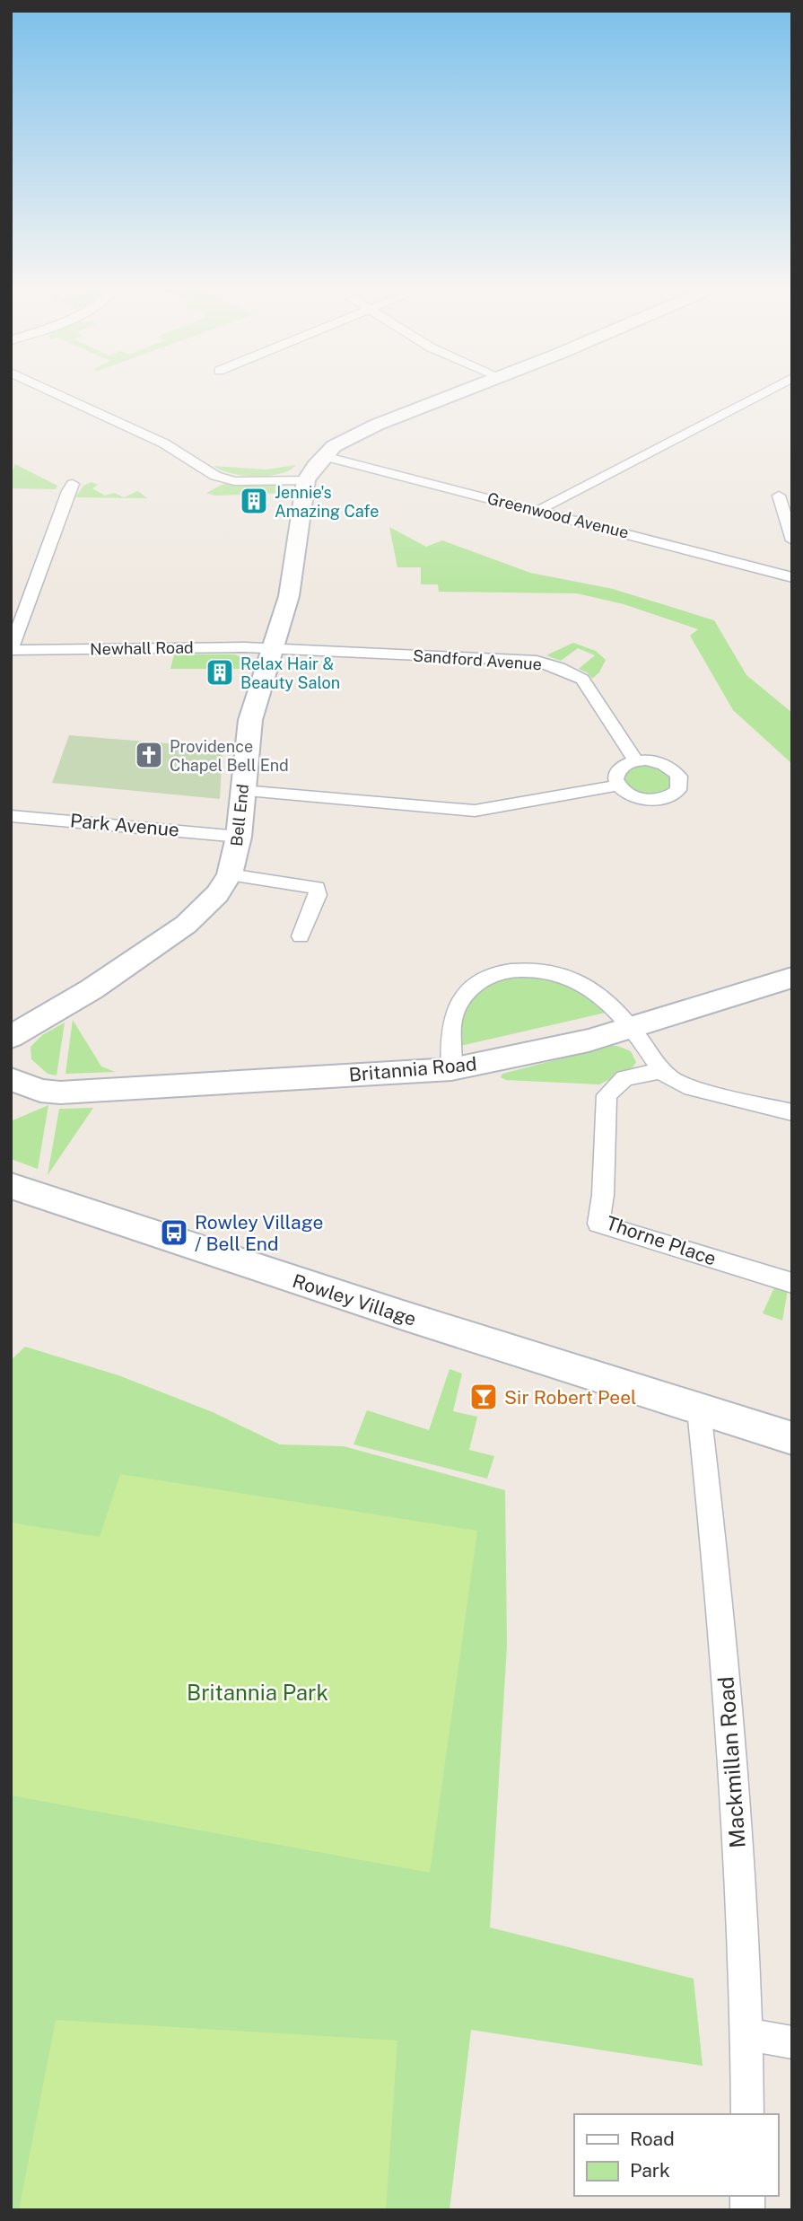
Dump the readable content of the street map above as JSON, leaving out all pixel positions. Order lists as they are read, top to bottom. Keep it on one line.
{"streets":{"street":["Greenwood Avenue","Newhall Road","Sandford Avenue","Bell End","Park Avenue","Britannia Road","Thorne Place","Rowley Village","Mackmillan Road"]},"crossings":[["Greenwood Avenue","Bell End"],["Newhall Road","Sandford Avenue"],["Newhall Road","Bell End"],["Sandford Avenue","Bell End"],["Bell End","Park Avenue"],["Rowley Village","Mackmillan Road"]],"parks":["Britannia Park"],"places":{"building":["Jennie's Amazing Cafe","Relax Hair & Beauty Salon"],"church":["Providence Chapel Bell End"],"bus stop":["Rowley Village / Bell End"],"bar":["Sir Robert Peel"]},"legend":["Road","Park"]}
